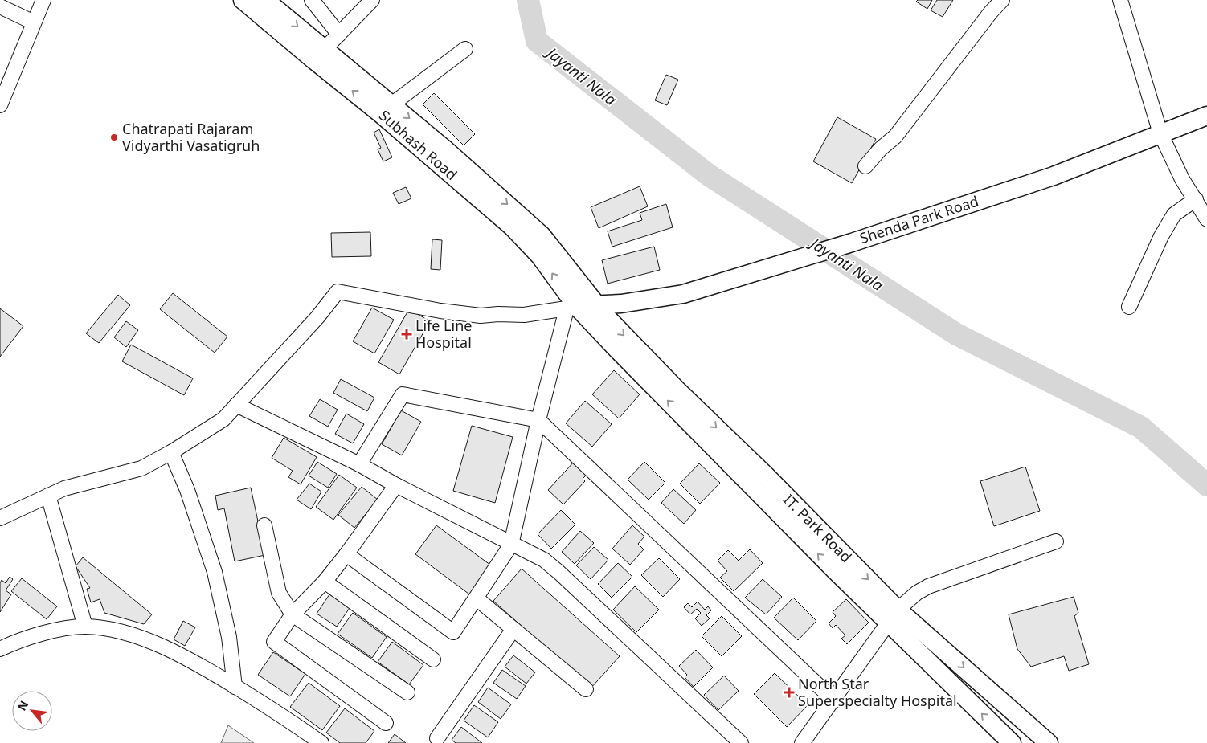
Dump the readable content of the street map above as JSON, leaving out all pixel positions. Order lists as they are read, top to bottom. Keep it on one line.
{"streets":{"main road":["Subhash Road","Shenda Park Road","IT. Park Road"]},"crossings":[["Subhash Road","Shenda Park Road"],["Subhash Road","IT. Park Road"],["Shenda Park Road","IT. Park Road"]],"water":["Jayanti Nala"],"places":{"other":["Chatrapati Rajaram Vidyarthi Vasatigruh"],"health":["Life Line Hospital","North Star Superspecialty Hospital"]},"north":"top left"}
